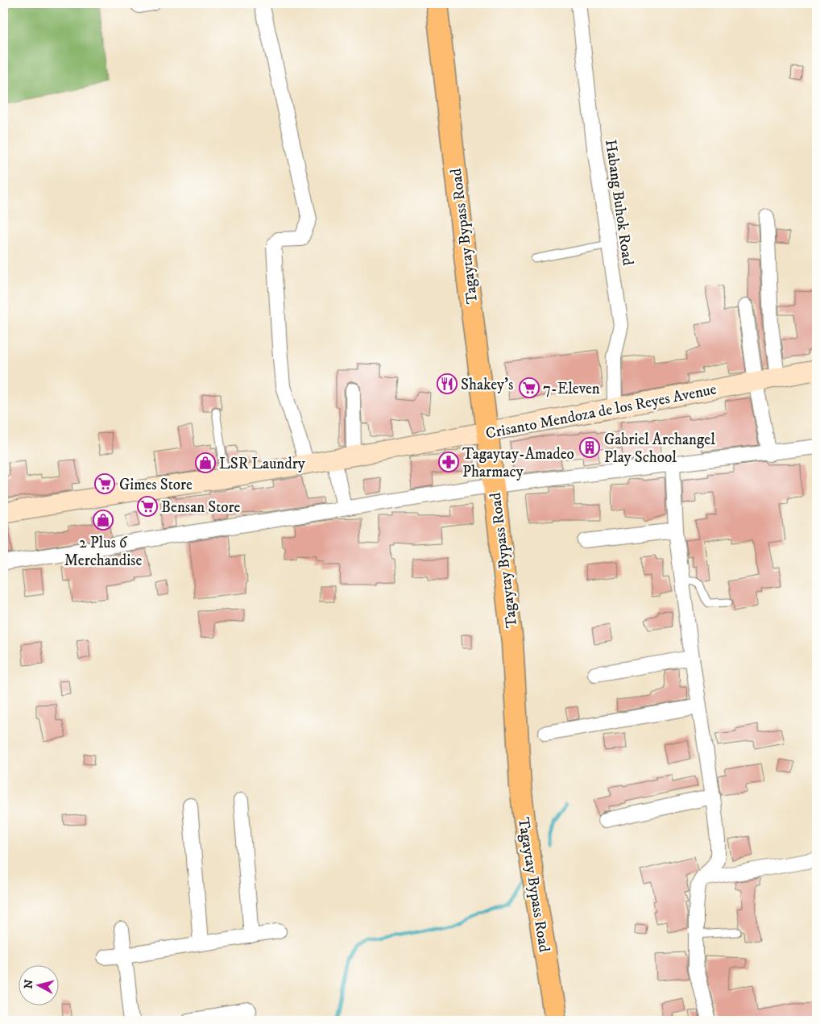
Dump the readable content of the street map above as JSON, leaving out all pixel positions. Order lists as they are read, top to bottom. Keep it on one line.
{"streets":{"main road":["Tagaytay Bypass Road","Crisanto Mendoza de los Reyes Avenue"],"street":["Habang Buhok Road"]},"crossings":[["Habang Buhok Road","Crisanto Mendoza de los Reyes Avenue"],["Tagaytay Bypass Road","Crisanto Mendoza de los Reyes Avenue"]],"places":{"restaurant":["Shakey's"],"supermarket":["7-Eleven","Gimes Store","Bensan Store"],"building":["Gabriel Archangel Play School"],"pharmacy":["Tagaytay-Amadeo Pharmacy"],"shop":["LSR Laundry","2 Plus 6 Merchandise"]},"north":"left"}
